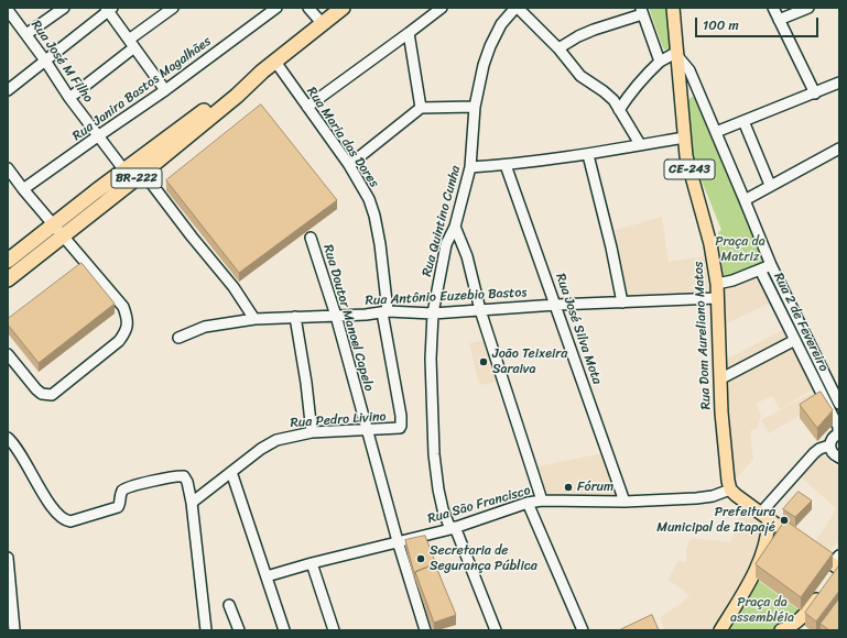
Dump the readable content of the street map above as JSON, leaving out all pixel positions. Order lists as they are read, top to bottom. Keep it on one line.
{"streets":{"highway":["BR-222"],"main road":["CE-243","Rua Dom Aureliano Matos"],"street":["Rua José M Filho","Rua Janira Bastos Magalhães","Rua Maria das Dores","Rua Quintino Cunha","Rua Antônio Euzebio Bastos","Rua Doutor Manoel Capelo","Rua 2 de Fevereiro","Rua José Silva Mota","Rua Pedro Livino","Rua São Francisco"]},"crossings":[["Rua José M Filho","Rua Janira Bastos Magalhães"],["Rua José M Filho","BR-222"],["Rua Maria das Dores","BR-222"],["Rua Maria das Dores","Rua Antônio Euzebio Bastos"],["Rua Maria das Dores","Rua Pedro Livino"],["CE-243","Rua 2 de Fevereiro"],["CE-243","Rua Dom Aureliano Matos"],["Rua Quintino Cunha","Rua Antônio Euzebio Bastos"],["Rua Quintino Cunha","Rua São Francisco"],["Rua Antônio Euzebio Bastos","Rua Doutor Manoel Capelo"],["Rua Antônio Euzebio Bastos","Rua José Silva Mota"],["Rua Antônio Euzebio Bastos","Rua Dom Aureliano Matos"],["Rua Doutor Manoel Capelo","Rua Pedro Livino"],["Rua Doutor Manoel Capelo","Rua São Francisco"],["Rua 2 de Fevereiro","Rua Dom Aureliano Matos"],["Rua José Silva Mota","Rua São Francisco"],["Rua Dom Aureliano Matos","Rua São Francisco"]],"parks":["Praça da Matriz","Praça da assembléia"],"places":["João Teixeira Saraiva","Fórum","Prefeitura Municipal de Itapajé","Secretaria de Segurança Pública"],"scale_bar":"100 m"}
